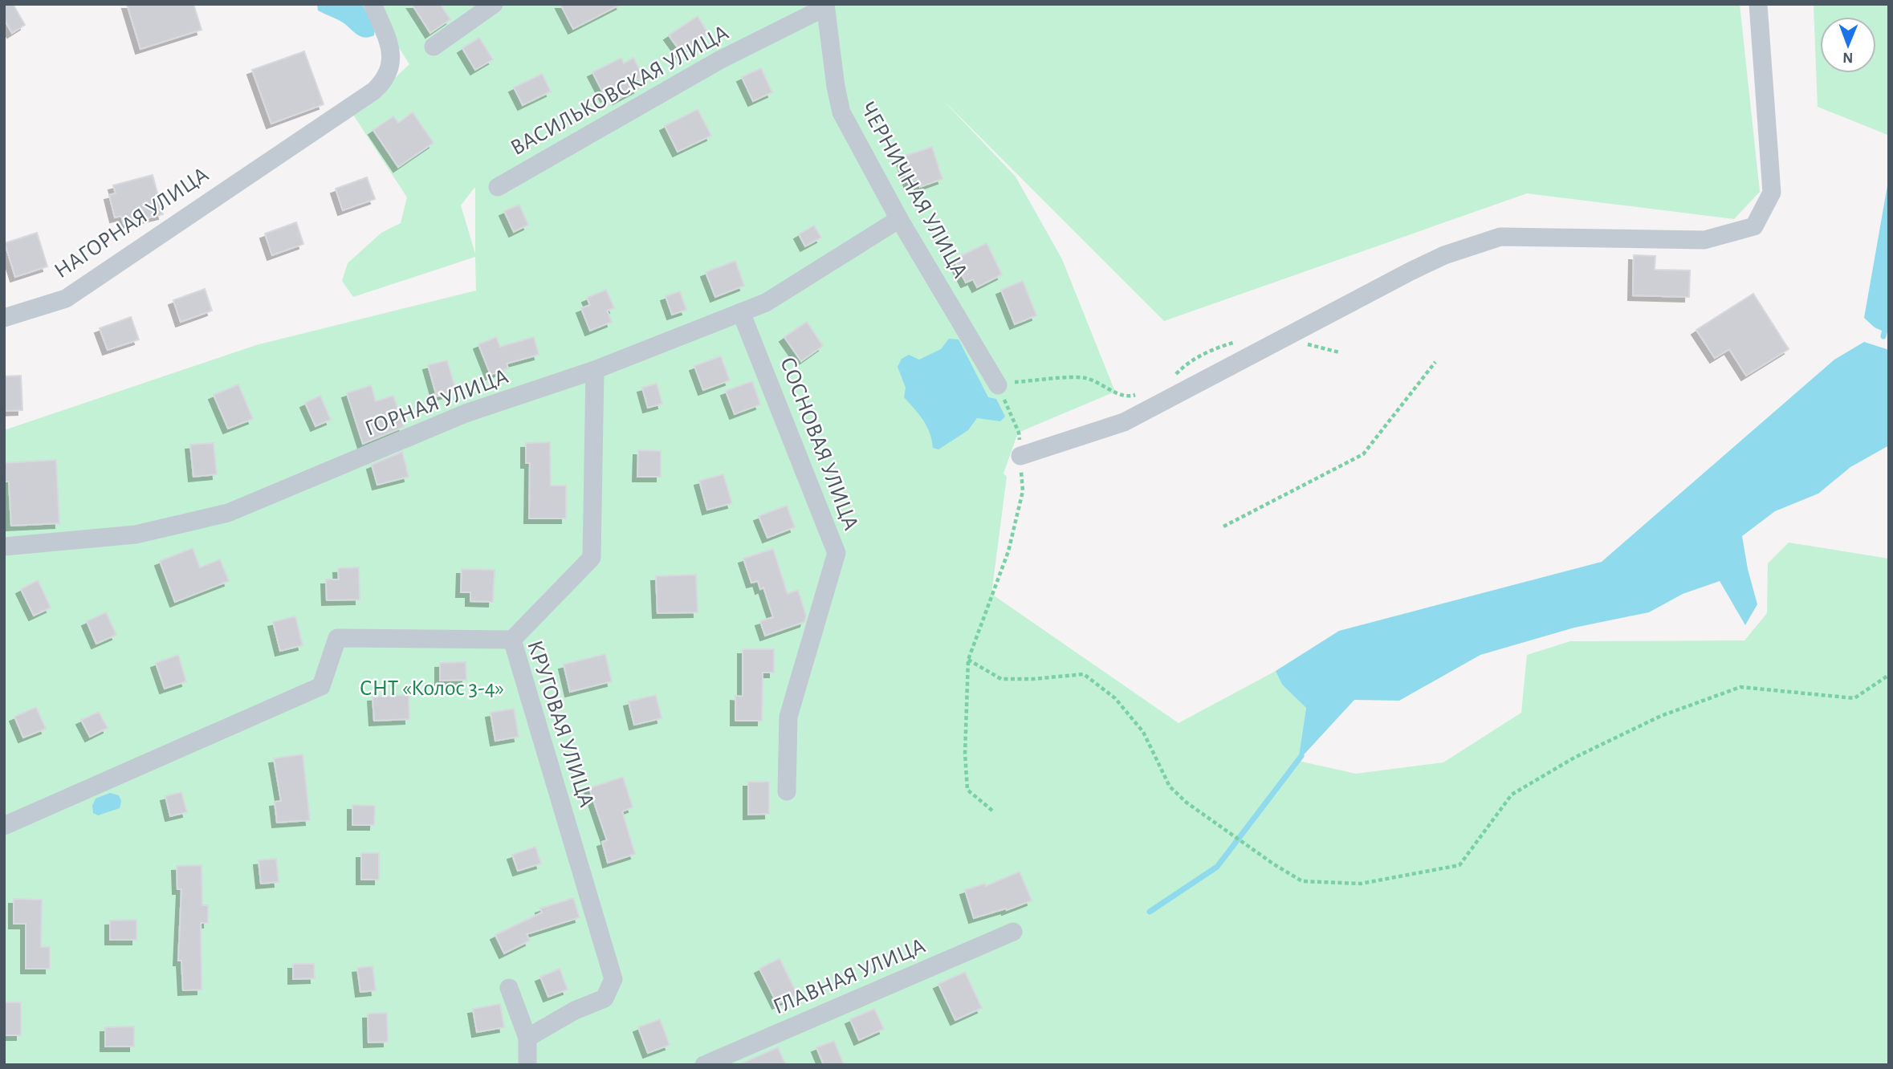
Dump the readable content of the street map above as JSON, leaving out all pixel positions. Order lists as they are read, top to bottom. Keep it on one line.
{"streets":{"street":["ВАСИЛЬКОВСКАЯ УЛИЦА","ЧЕРНИЧНАЯ УЛИЦА","НАГОРНАЯ УЛИЦА","ГОРНАЯ УЛИЦА","СОСНОВАЯ УЛИЦА","КРУГОВАЯ УЛИЦА","ГЛАВНАЯ УЛИЦА"]},"crossings":[["ВАСИЛЬКОВСКАЯ УЛИЦА","ЧЕРНИЧНАЯ УЛИЦА"],["ЧЕРНИЧНАЯ УЛИЦА","ГОРНАЯ УЛИЦА"],["ГОРНАЯ УЛИЦА","СОСНОВАЯ УЛИЦА"]],"parks":["СНТ «Колос 3-4»"],"north":"bottom"}
